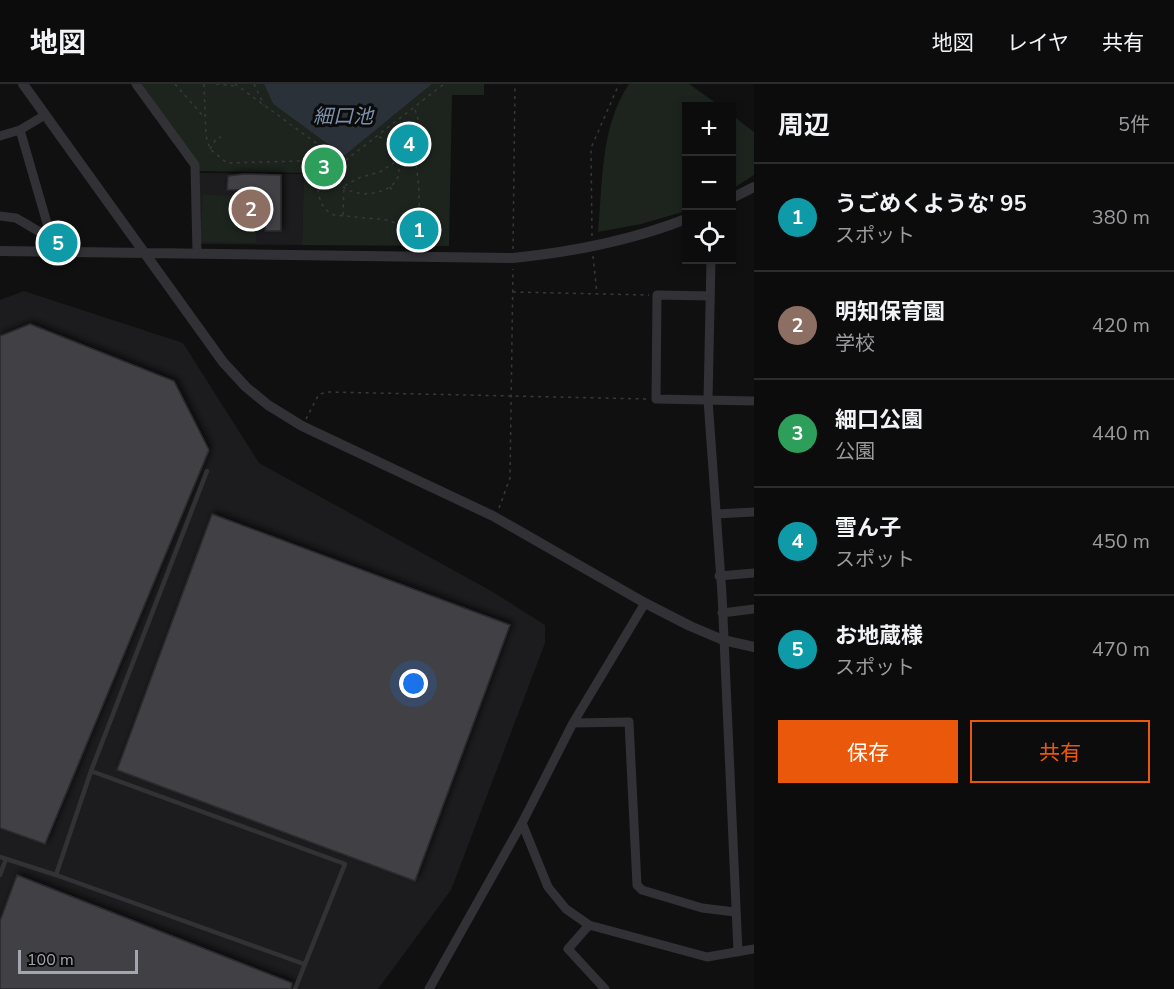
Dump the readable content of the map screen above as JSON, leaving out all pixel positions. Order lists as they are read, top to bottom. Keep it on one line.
{"water":["細口池"],"scale_bar":"100 m","page":{"header":"地図","nav":["地図","レイヤ","共有"],"heading":["周辺","5件"],"map_buttons":["+","−"],"pins":["4","3","2","1","5"],"list":[{"mark":"1","name":"うごめくような' 95","note":"スポット","value":"380 m"},{"mark":"2","name":"明知保育園","note":"学校","value":"420 m"},{"mark":"3","name":"細口公園","note":"公園","value":"440 m"},{"mark":"4","name":"雪ん子","note":"スポット","value":"450 m"},{"mark":"5","name":"お地蔵様","note":"スポット","value":"470 m"}],"buttons":["保存","共有"],"scale":"100 m"}}
